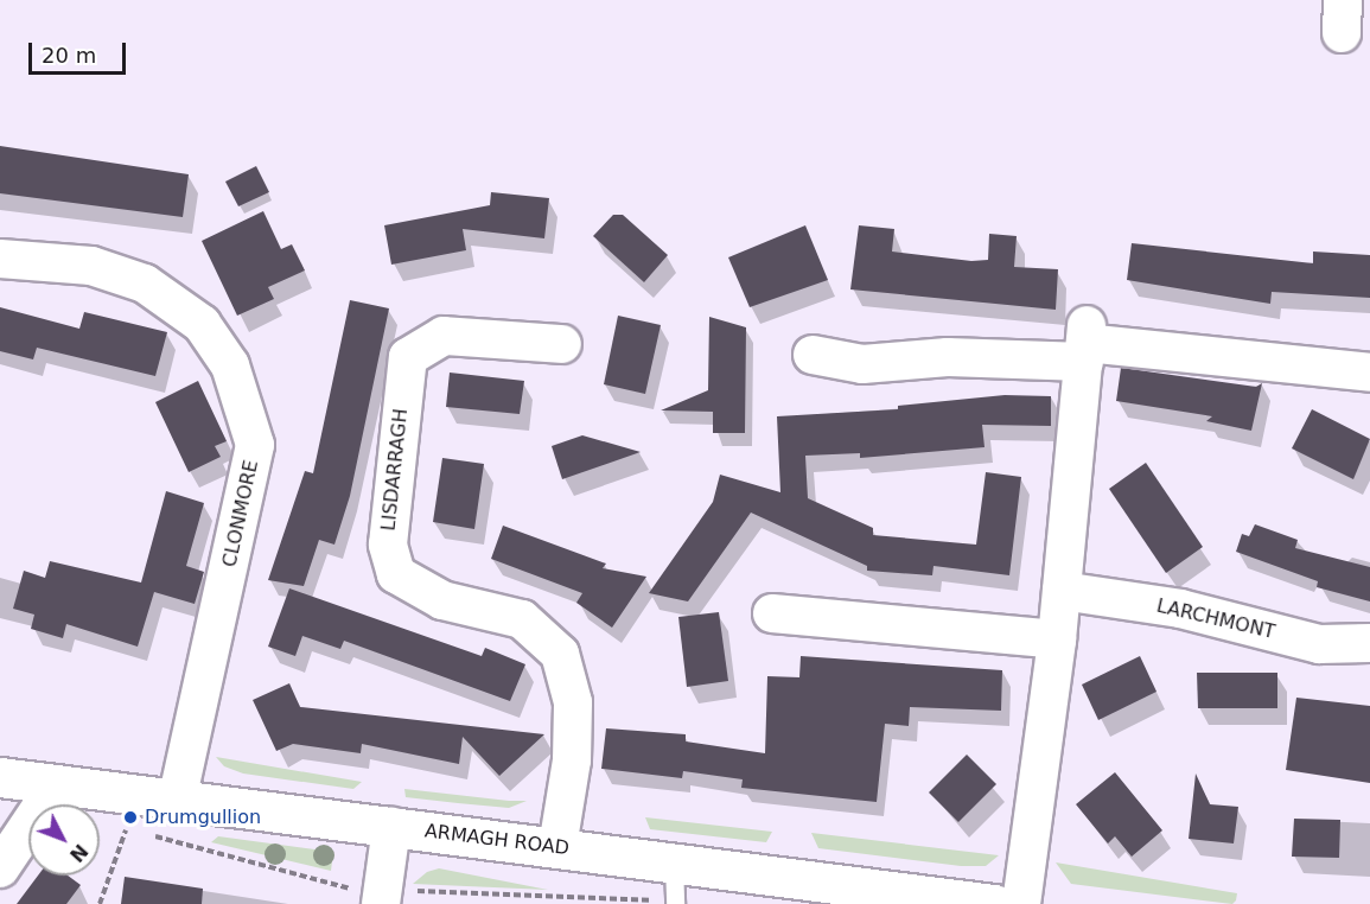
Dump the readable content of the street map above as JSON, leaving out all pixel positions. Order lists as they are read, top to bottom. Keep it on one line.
{"streets":{"main road":["ARMAGH ROAD"],"street":["LISDARRAGH","CLONMORE","LARCHMONT"]},"crossings":[["LISDARRAGH","ARMAGH ROAD"],["CLONMORE","ARMAGH ROAD"]],"places":["Drumgullion"],"scale_bar":"20 m","north":"bottom right"}
